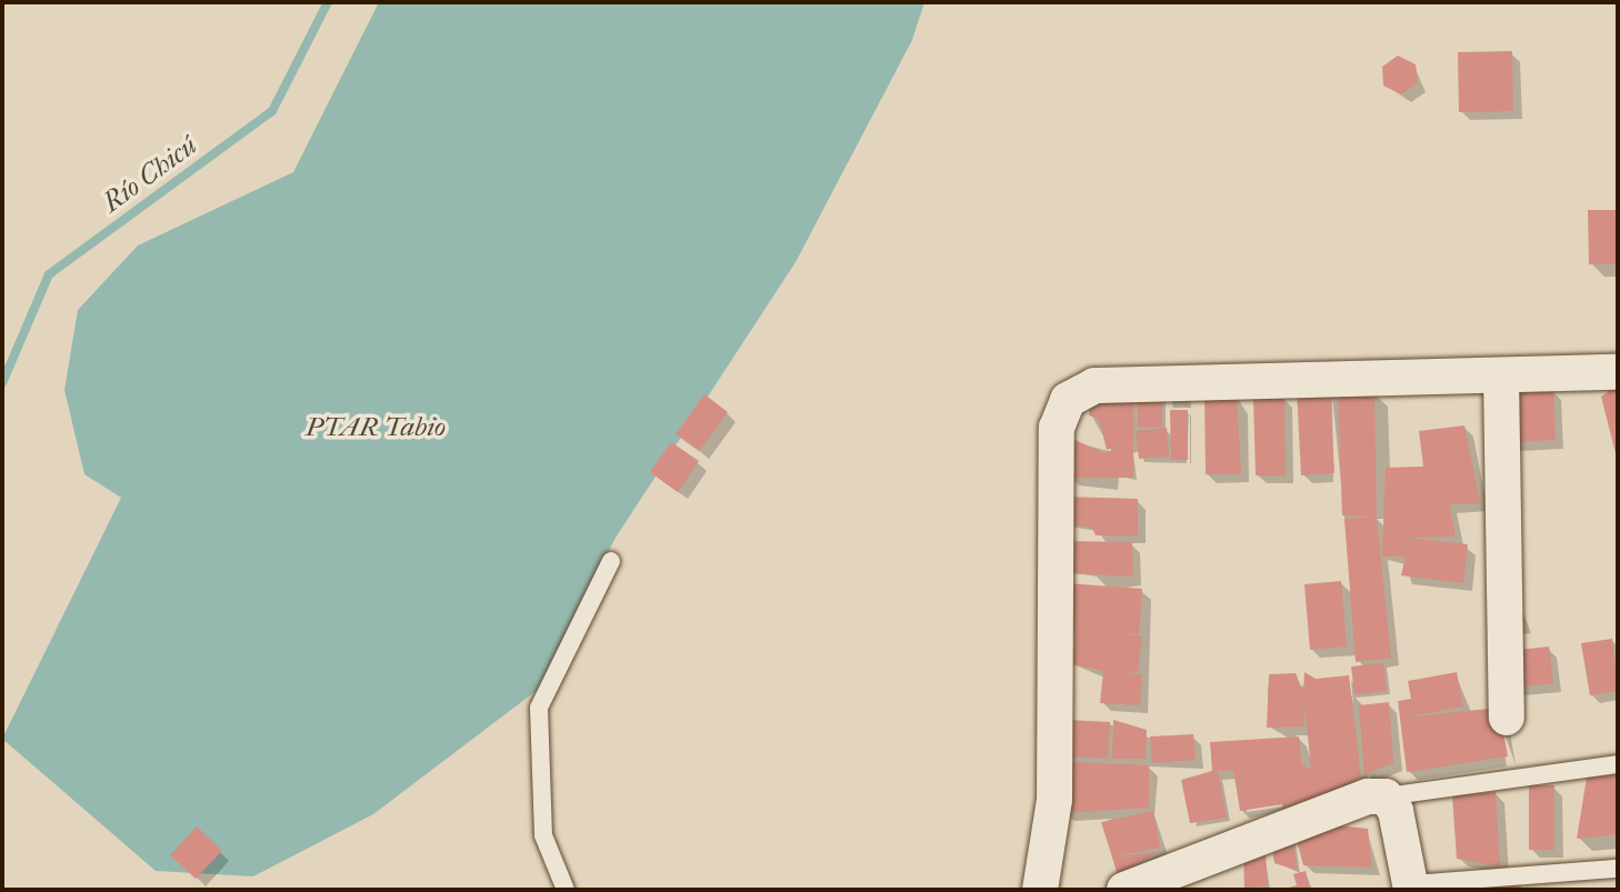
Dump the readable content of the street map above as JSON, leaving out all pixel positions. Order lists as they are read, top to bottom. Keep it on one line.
{"water":["Río Chicú","PTAR Tabio"]}
